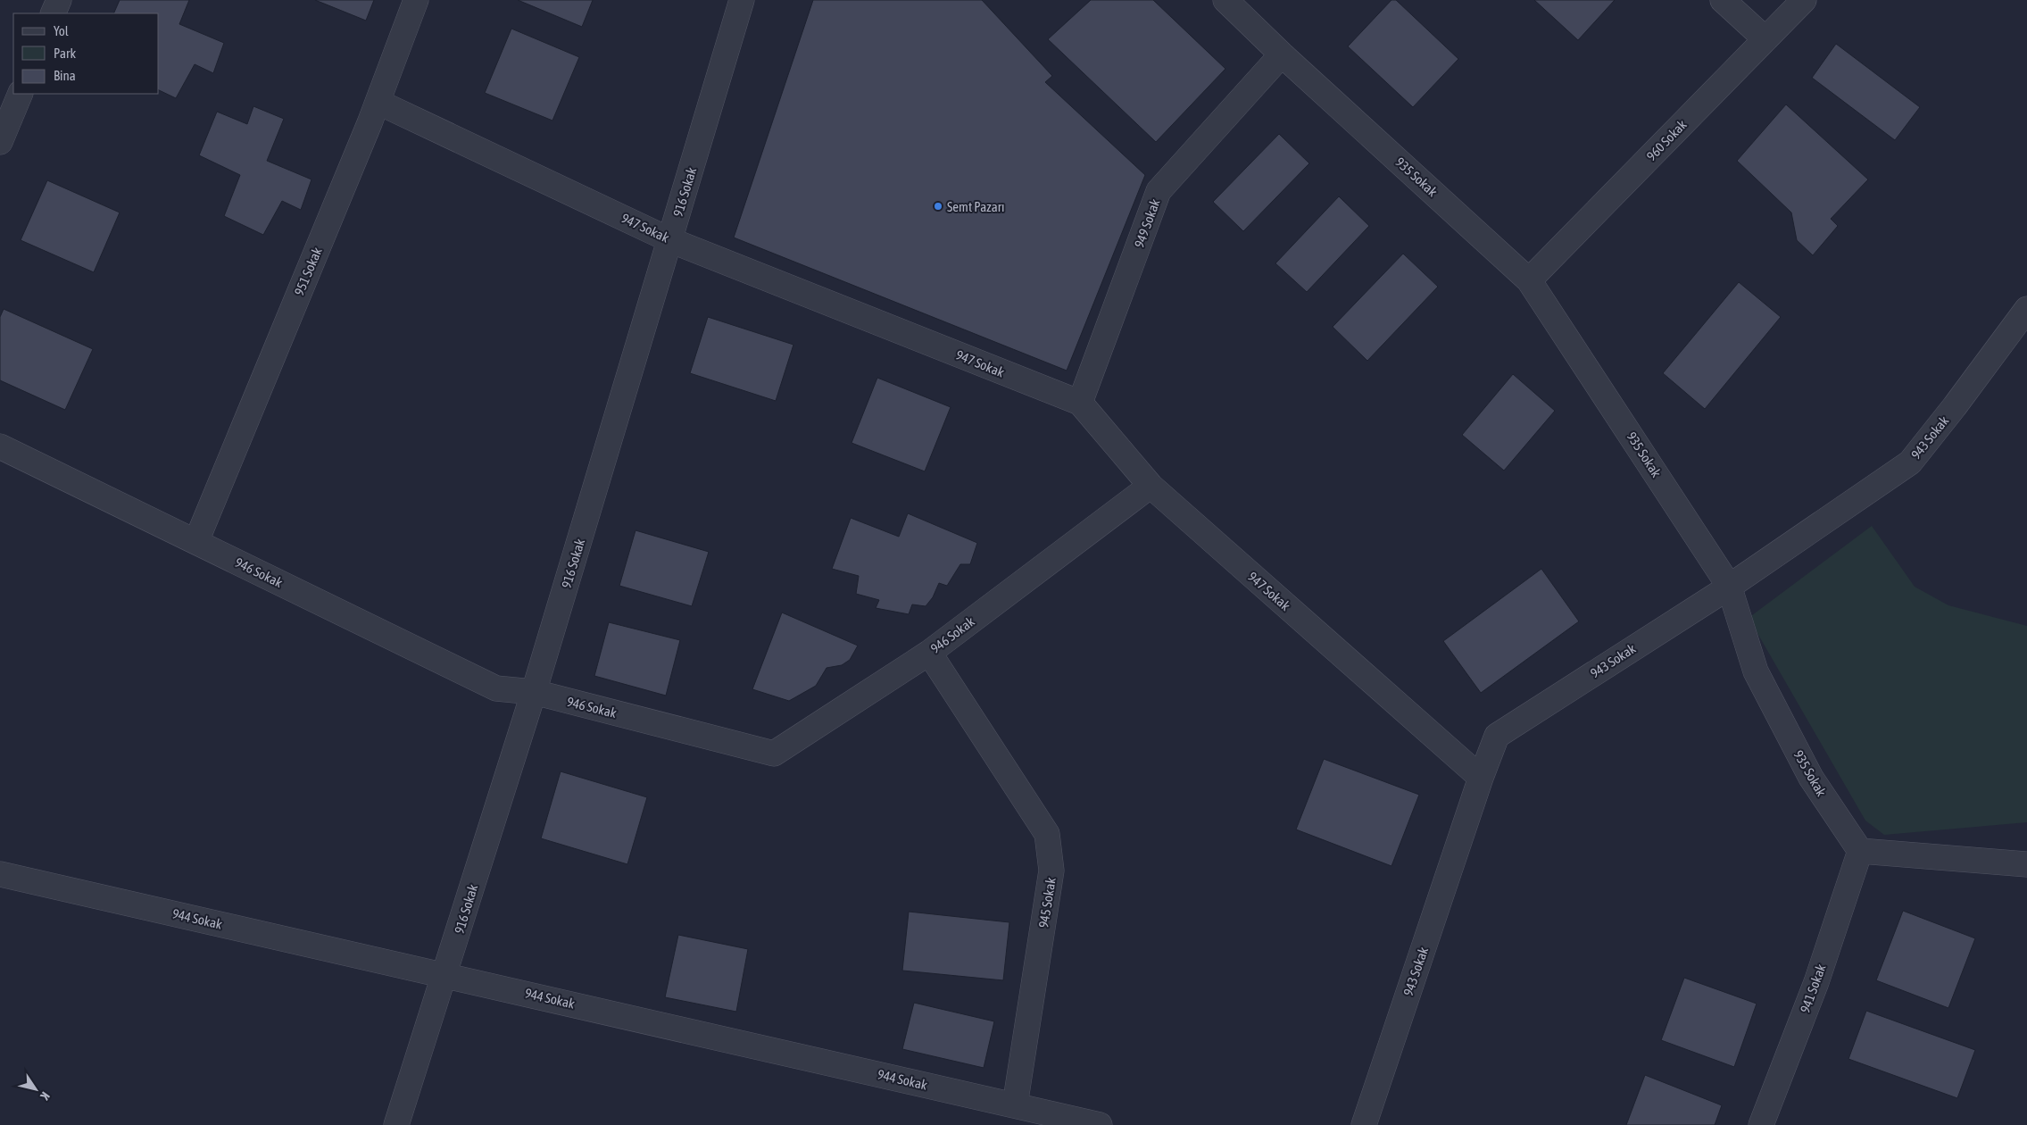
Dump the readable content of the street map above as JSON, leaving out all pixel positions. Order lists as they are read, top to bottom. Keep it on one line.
{"streets":{"street":["960 Sokak","935 Sokak","916 Sokak","949 Sokak","947 Sokak","951 Sokak","943 Sokak","946 Sokak","945 Sokak","944 Sokak","941 Sokak"]},"crossings":[["960 Sokak","935 Sokak"],["935 Sokak","949 Sokak"],["935 Sokak","943 Sokak"],["935 Sokak","941 Sokak"],["916 Sokak","947 Sokak"],["916 Sokak","946 Sokak"],["916 Sokak","944 Sokak"],["949 Sokak","947 Sokak"],["947 Sokak","951 Sokak"],["947 Sokak","943 Sokak"],["947 Sokak","946 Sokak"],["951 Sokak","946 Sokak"],["946 Sokak","945 Sokak"],["945 Sokak","944 Sokak"]],"places":["Semt Pazarı"],"legend":["Yol","Park","Bina"],"north":"bottom right"}
